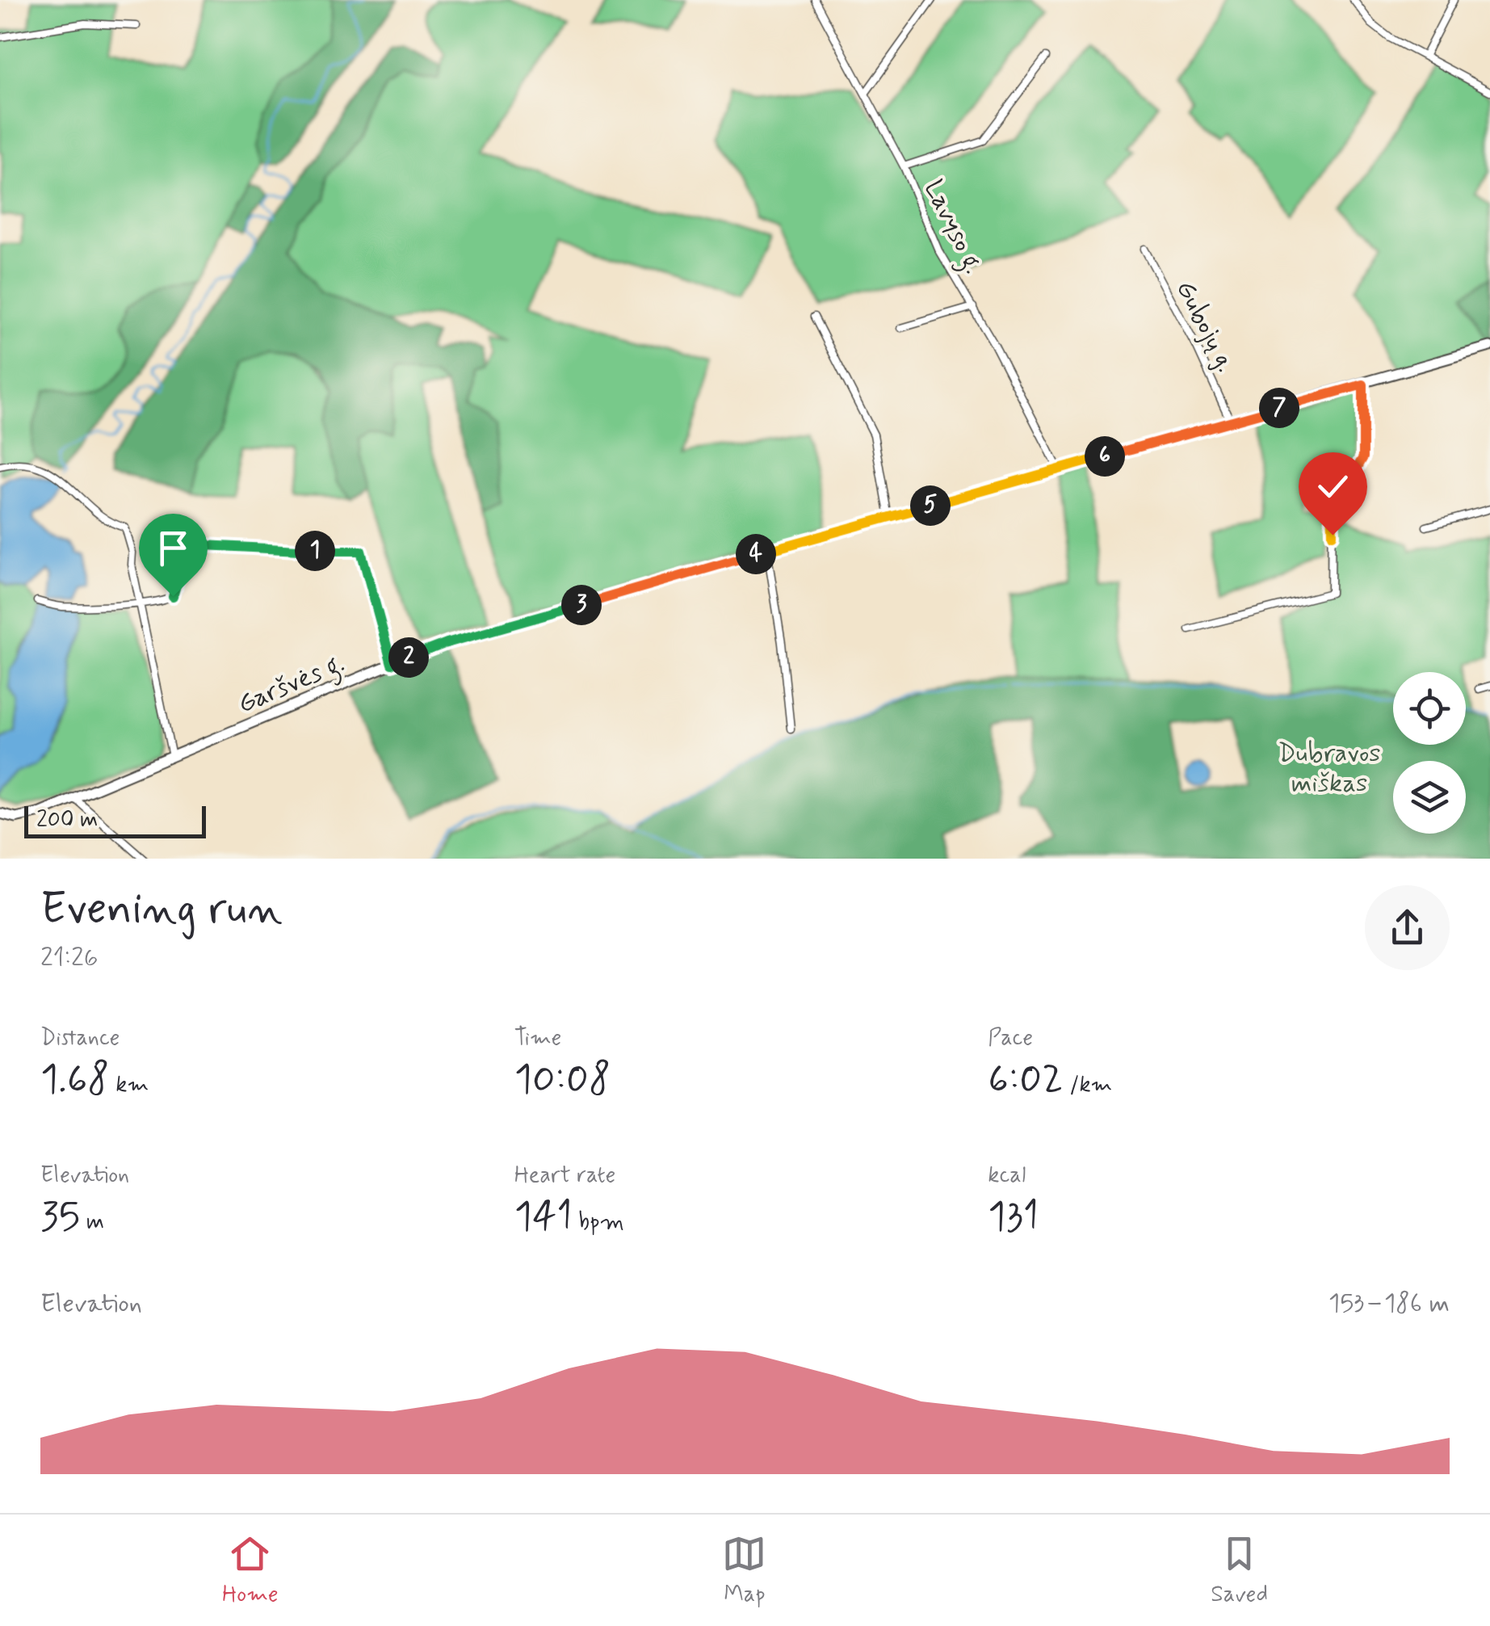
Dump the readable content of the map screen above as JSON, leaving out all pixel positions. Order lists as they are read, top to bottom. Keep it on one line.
{"streets":{"main road":["Garšvės g."],"street":["Lavyso g.","Gubojų g."]},"crossings":[["Lavyso g.","Garšvės g."],["Gubojų g.","Garšvės g."]],"parks":["Dubravos miškas"],"scale_bar":"200 m","page":{"pins":["7","6","5","1","4","3","2"],"scale":"200 m","heading":["Evening run","21:26"],"stats":[["Distance","1.68 km"],["Time","10:08"],["Pace","6:02 /km"],["Elevation","35 m"],["Heart rate","141 bpm"],["kcal","131"]],"chart":["Elevation","153–186 m"],"tabs":["Home","Map","Saved"]}}
